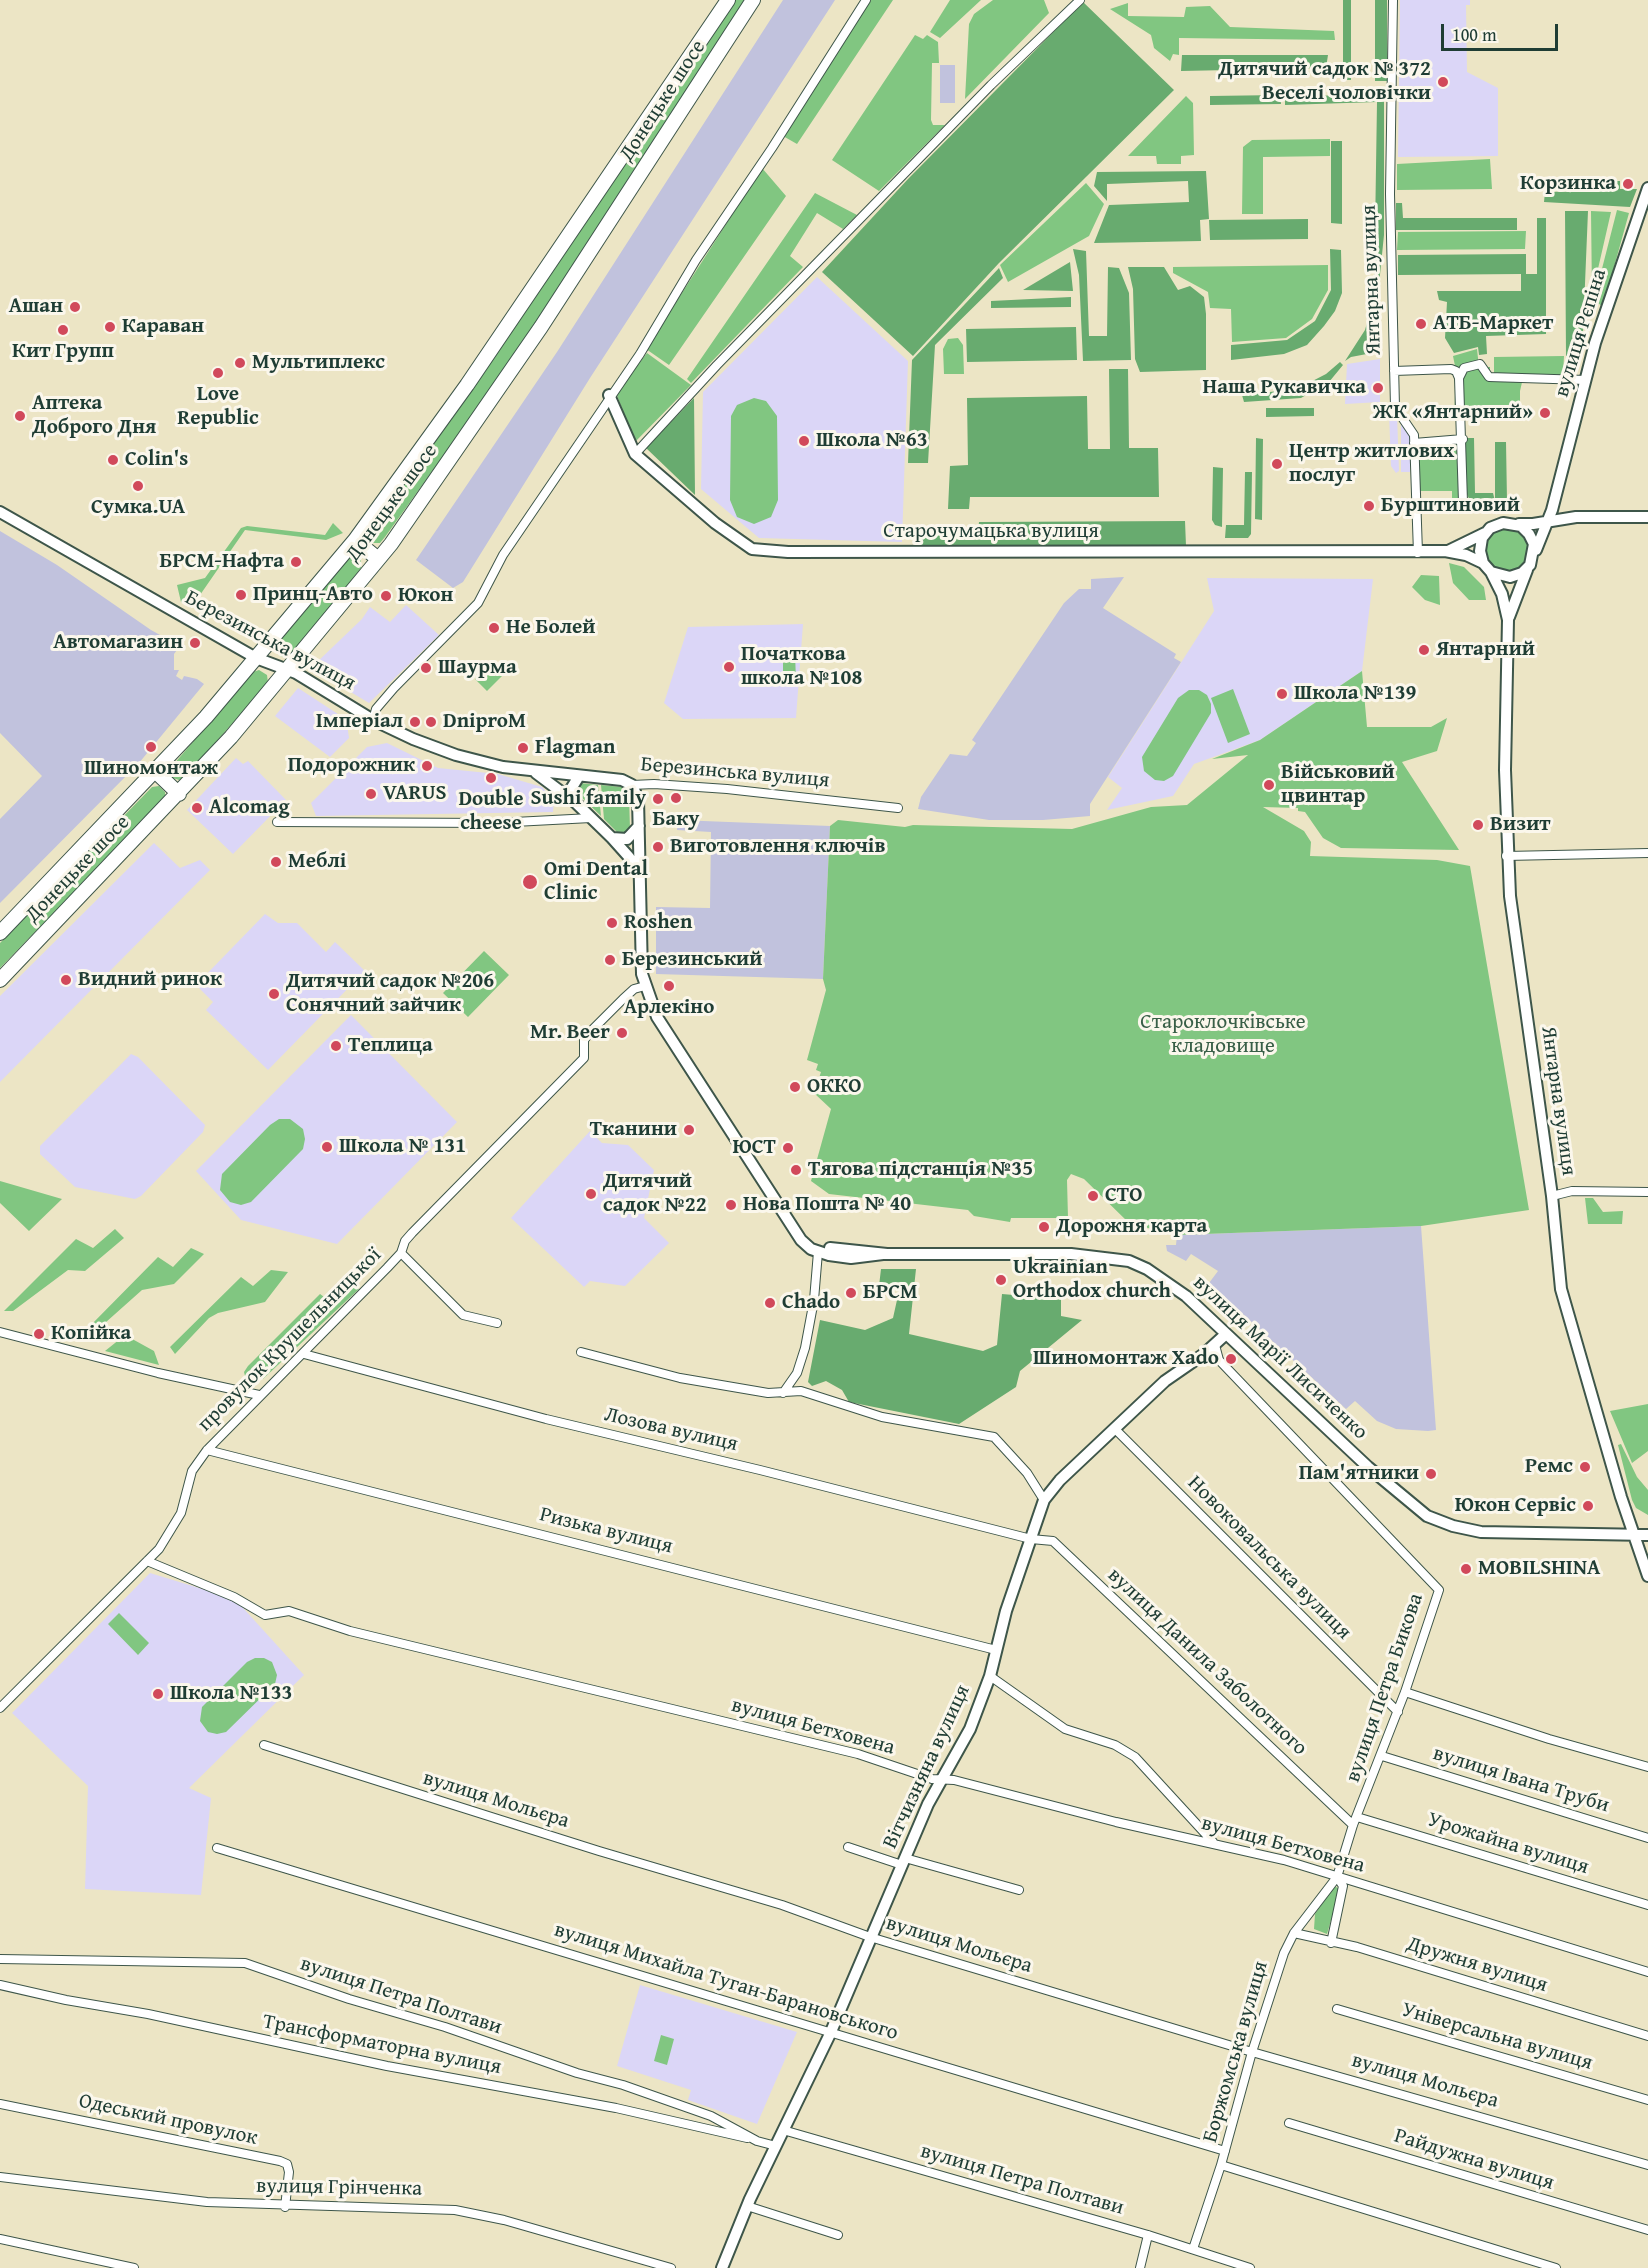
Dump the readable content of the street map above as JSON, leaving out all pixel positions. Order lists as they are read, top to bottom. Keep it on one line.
{"streets":{"highway":["Донецьке шосе"],"main road":["Янтарна вулиця","вулиця Рєпіна","Старочумацька вулиця","Березинська вулиця","вулиця Марії Лисиченко","Вітчизняна вулиця"],"street":["провулок Крушельницької","Лозова вулиця","Ризька вулиця","Новоковальська вулиця","вулиця Данила Заболотного","вулиця Петра Бикова","вулиця Бетховена","вулиця Івана Труби","вулиця Мольєра","Урожайна вулиця","Дружня вулиця","вулиця Михайла Туган-Барановського","вулиця Петра Полтави","Універсальна вулиця","Трансформаторна вулиця","Боржомська вулиця","Одеський провулок","Райдужна вулиця","вулиця Грінченка"]},"crossings":[["Донецьке шосе","Березинська вулиця"],["Янтарна вулиця","вулиця Рєпіна"],["Янтарна вулиця","Старочумацька вулиця"],["Янтарна вулиця","вулиця Марії Лисиченко"],["вулиця Рєпіна","Старочумацька вулиця"],["Березинська вулиця","вулиця Марії Лисиченко"],["провулок Крушельницької","вулиця Марії Лисиченко"],["провулок Крушельницької","Лозова вулиця"],["провулок Крушельницької","Ризька вулиця"],["провулок Крушельницької","вулиця Бетховена"],["вулиця Марії Лисиченко","Вітчизняна вулиця"],["Лозова вулиця","вулиця Данила Заболотного"],["Лозова вулиця","Вітчизняна вулиця"],["Ризька вулиця","Вітчизняна вулиця"],["Новоковальська вулиця","вулиця Петра Бикова"],["Новоковальська вулиця","Вітчизняна вулиця"],["вулиця Данила Заболотного","вулиця Петра Бикова"],["вулиця Данила Заболотного","Вітчизняна вулиця"],["вулиця Петра Бикова","вулиця Бетховена"],["вулиця Петра Бикова","Вітчизняна вулиця"],["вулиця Петра Бикова","вулиця Івана Труби"],["вулиця Петра Бикова","Урожайна вулиця"],["вулиця Петра Бикова","Дружня вулиця"],["вулиця Петра Бикова","Боржомська вулиця"],["вулиця Бетховена","Вітчизняна вулиця"],["вулиця Бетховена","Боржомська вулиця"],["Вітчизняна вулиця","вулиця Мольєра"],["Вітчизняна вулиця","вулиця Михайла Туган-Барановського"],["Вітчизняна вулиця","вулиця Петра Полтави"],["вулиця Мольєра","Боржомська вулиця"],["Дружня вулиця","Боржомська вулиця"],["вулиця Михайла Туган-Барановського","Боржомська вулиця"],["вулиця Петра Полтави","Трансформаторна вулиця"],["вулиця Петра Полтави","Боржомська вулиця"],["Одеський провулок","вулиця Грінченка"]],"parks":["Староклочківське кладовище"],"places":["Дитячий садок № 372 Веселі чоловічки","Корзинка","Ашан","АТБ-Маркет","Караван","Кит Групп","Мультиплекс","Love Republic","Наша Рукавичка","ЖК «Янтарний»","Аптека Доброго Дня","Школа №63","Colin's","Центр житлових послуг","Сумка.UA","Бурштиновий","БРСМ-Нафта","Принц-Авто","Юкон","Не Болей","Автомагазин","Янтарний","Початкова школа №108","Шаурма","Школа №139","Імперіал","DniproM","Шиномонтаж","Flagman","Подорожник","Double cheese","Військовий цвинтар","VARUS","Баку","Sushi family","Alcomag","Визит","Виготовлення ключів","Меблі","Omi Dental Clinic","Roshen","Березинський","Видний ринок","Арлекіно","Дитячий садок №206 Сонячний зайчик","Mr. Beer","Теплица","ОККО","Тканини","Школа № 131","ЮСТ","Тягова пiдстанцiя №35","Дитячий садок №22","СТО","Нова Пошта № 40","Дорожня карта","Ukrainian Orthodox church","БРСМ","Chado","Копійка","Шиномонтаж Xado","Ремс","Пам'ятники","Юкон Сервіс","MOBILSHINA","Школа №133"],"scale_bar":"100 m"}
